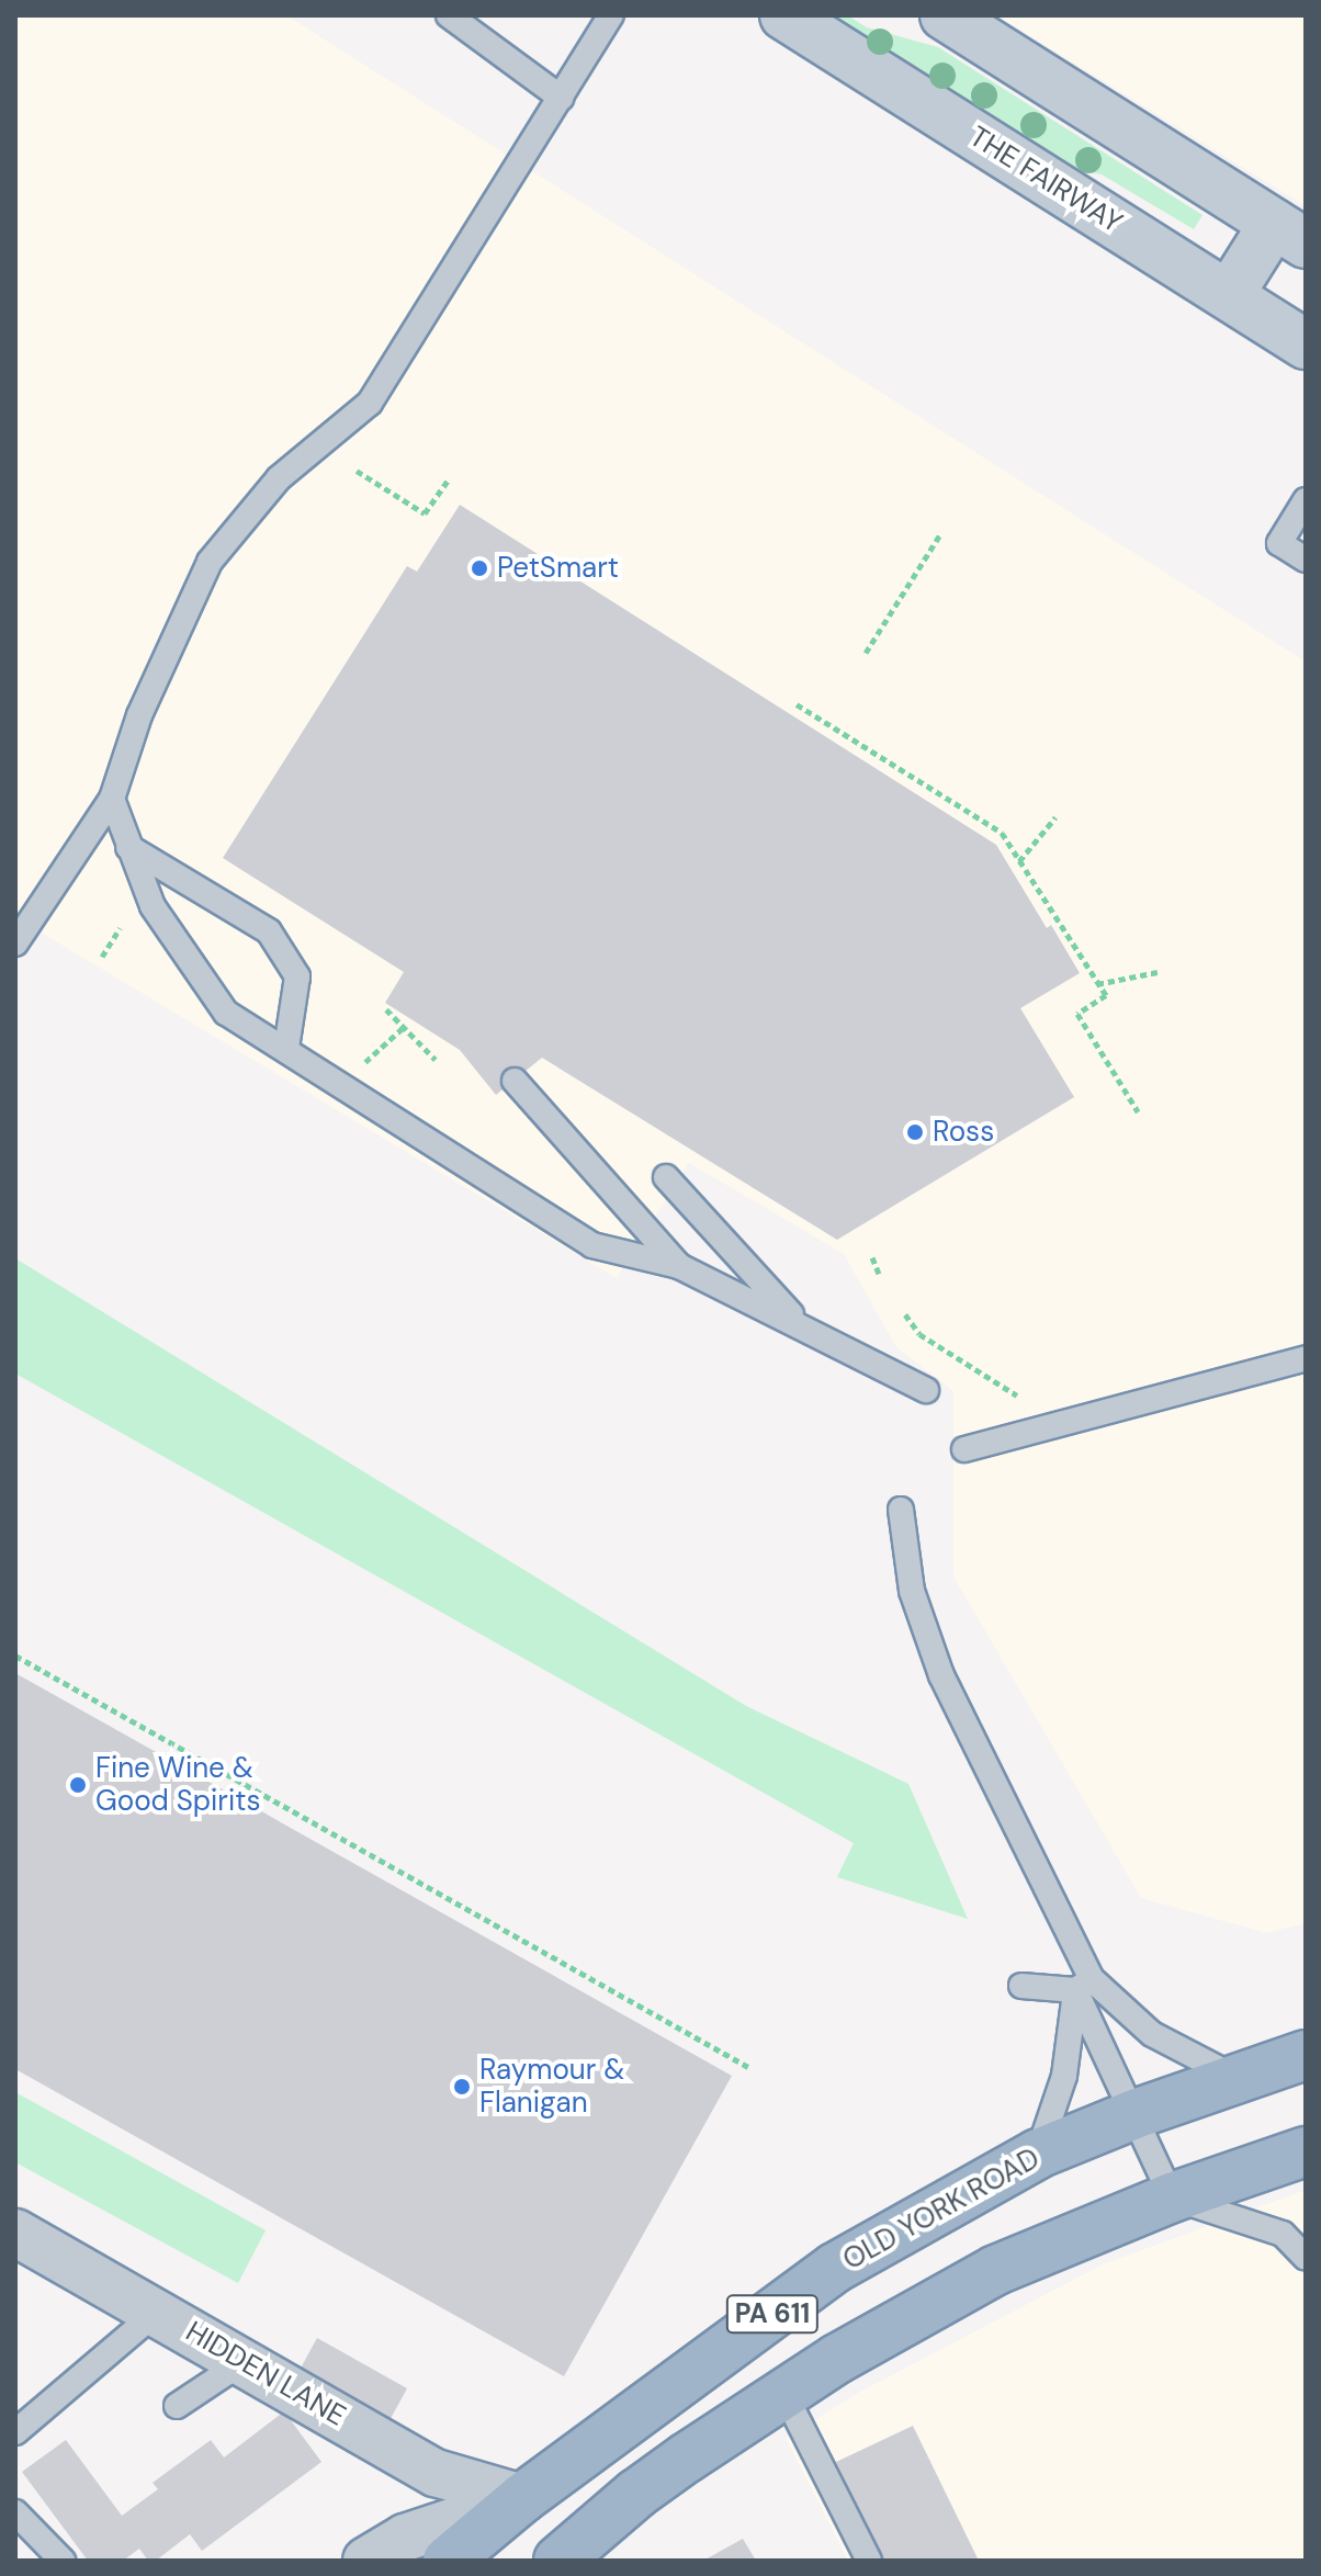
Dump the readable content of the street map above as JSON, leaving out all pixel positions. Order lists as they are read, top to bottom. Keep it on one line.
{"streets":{"highway":["OLD YORK ROAD","PA 611"],"main road":["THE FAIRWAY"],"street":["HIDDEN LANE"]},"crossings":[["OLD YORK ROAD","HIDDEN LANE"]],"places":["PetSmart","Ross","Fine Wine & Good Spirits","Raymour & Flanigan"]}
